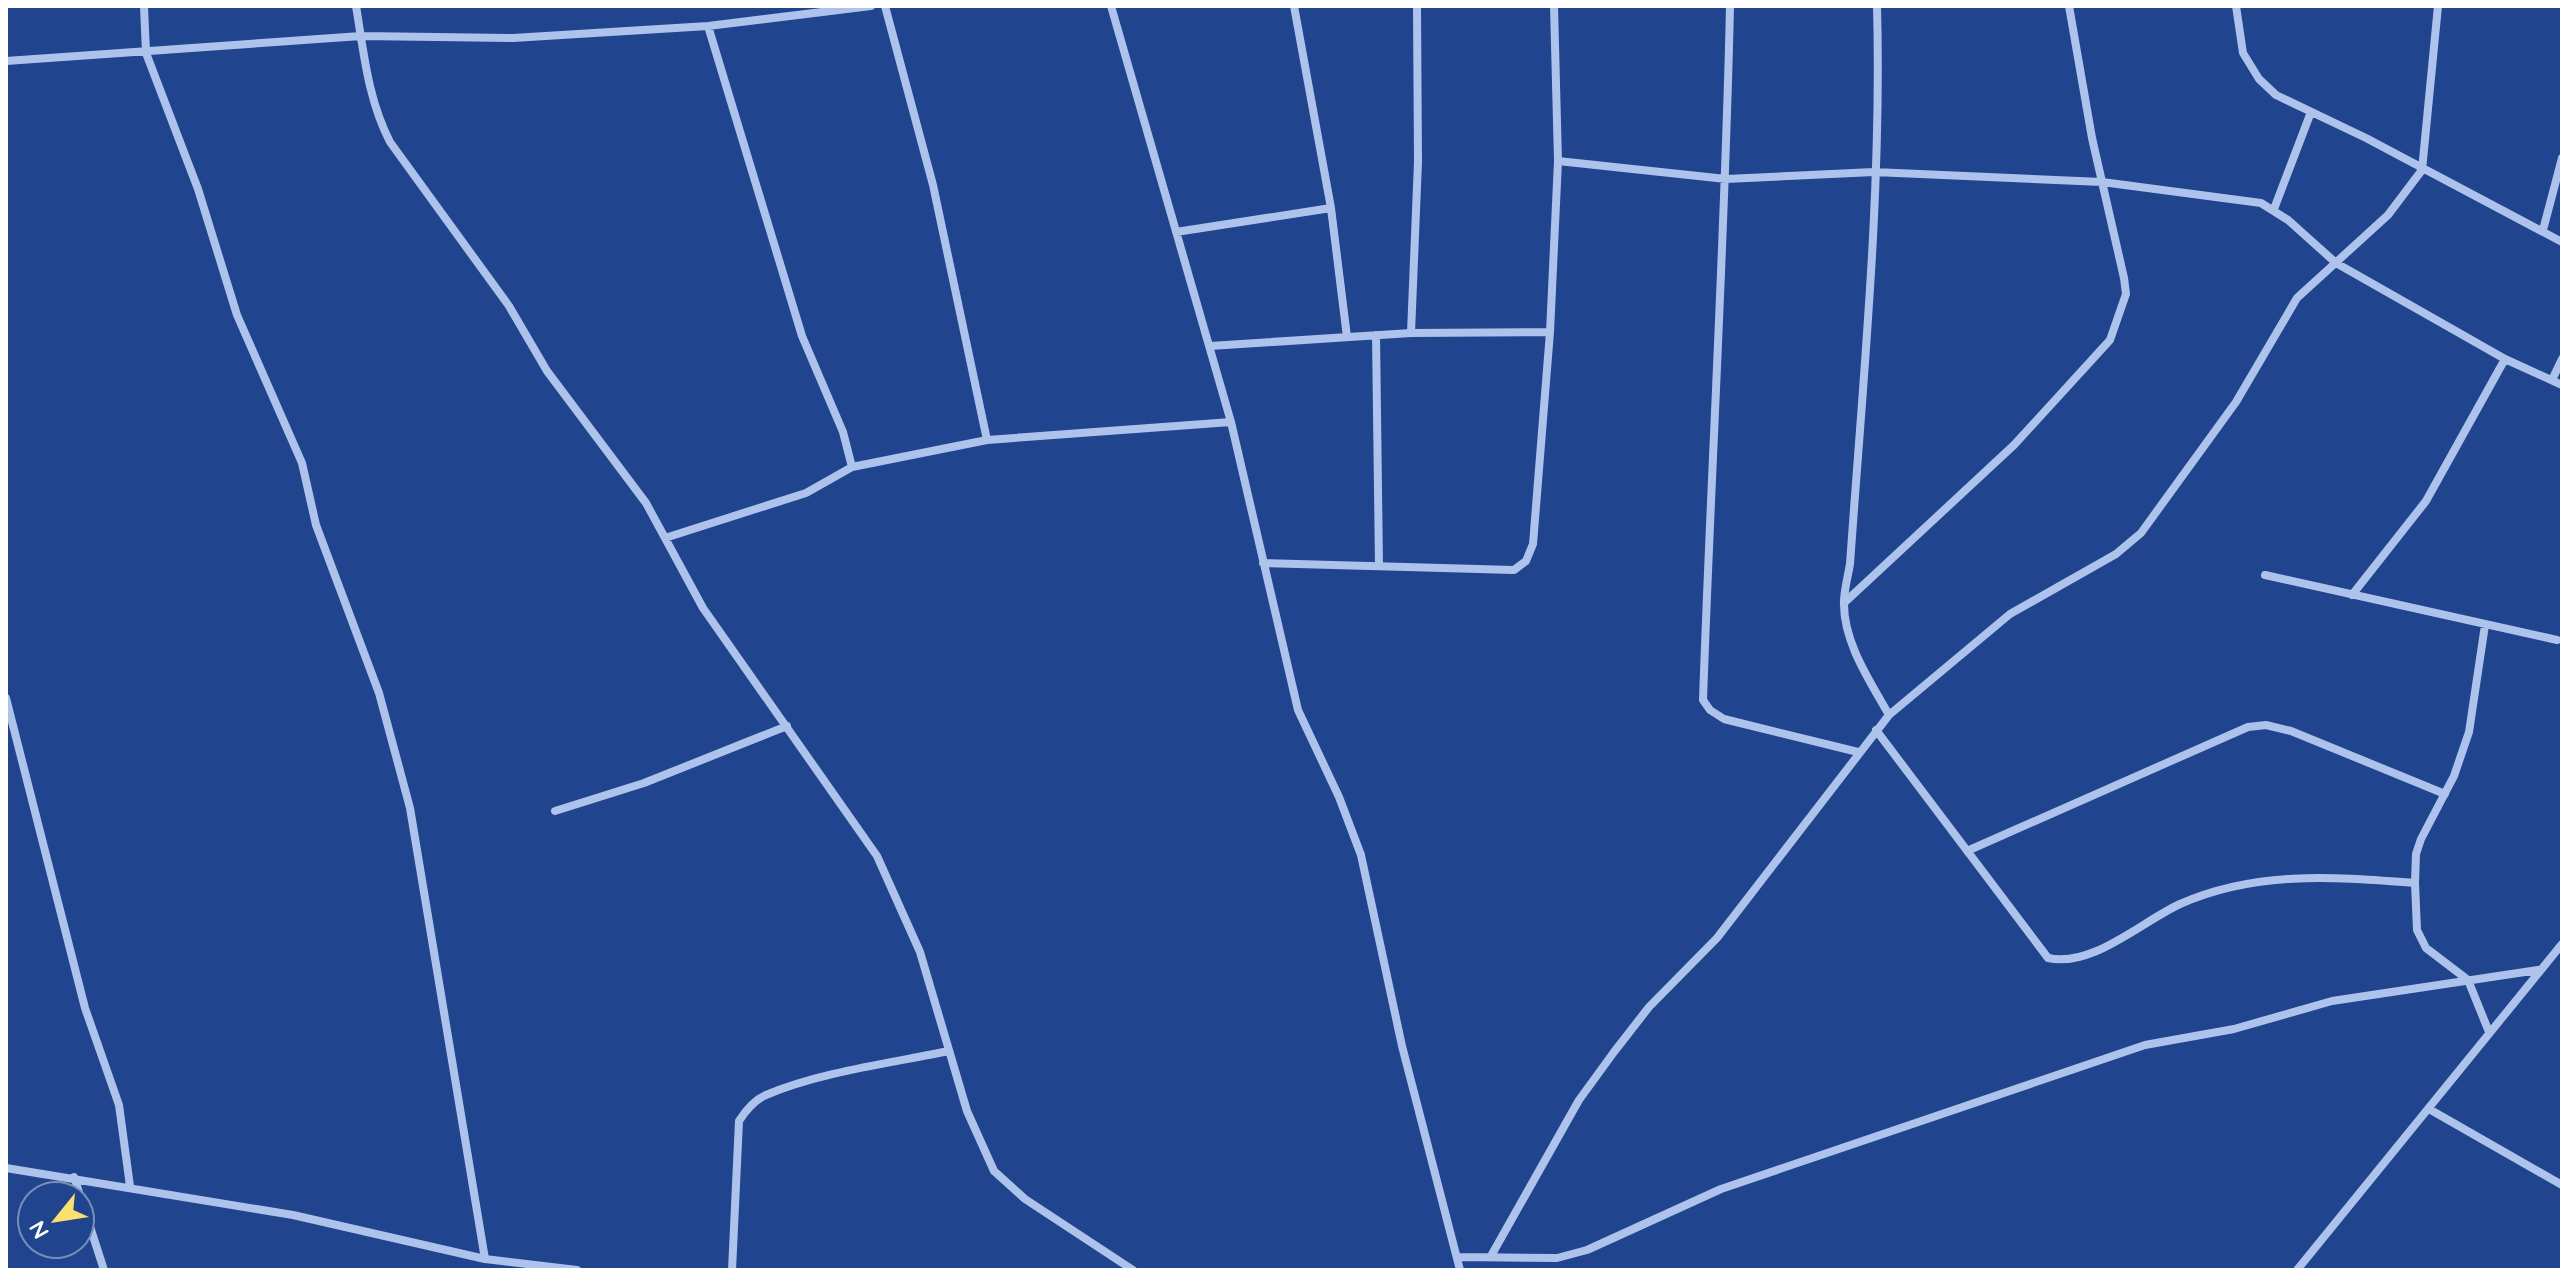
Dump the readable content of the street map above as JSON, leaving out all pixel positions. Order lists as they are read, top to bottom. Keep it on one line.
{"north":"bottom left"}
